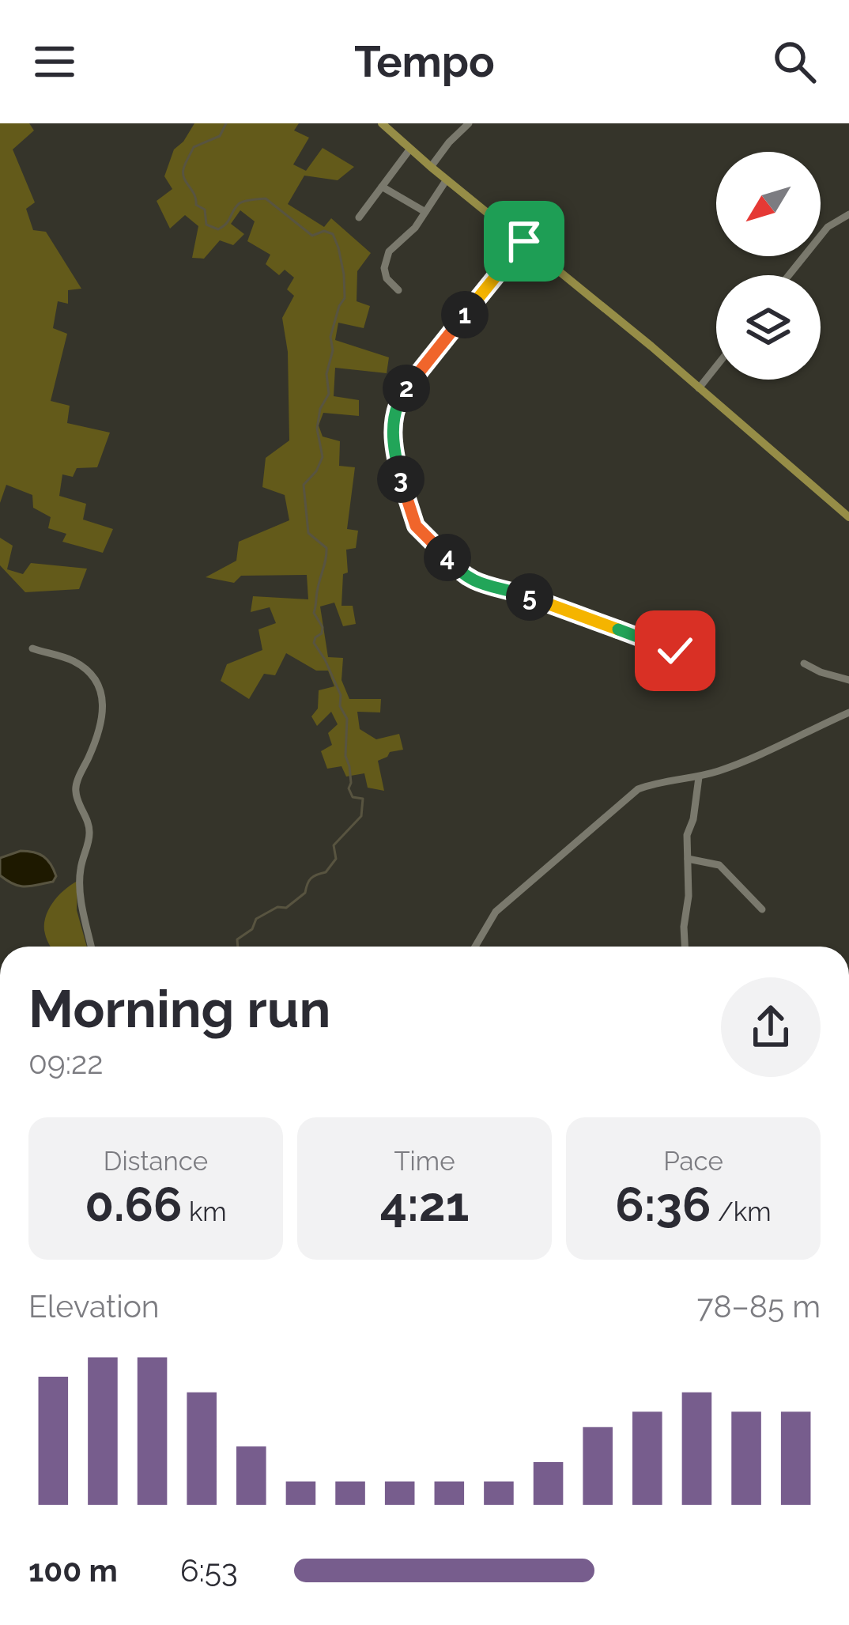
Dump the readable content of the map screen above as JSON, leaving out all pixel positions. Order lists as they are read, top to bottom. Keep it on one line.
{"north":"bottom left","page":{"header":"Tempo","pins":["1","2","3","4","5"],"heading":["Morning run","09:22"],"stats":[["Distance","0.66 km"],["Time","4:21"],["Pace","6:36 /km"]],"chart":["Elevation","78–85 m"],"list":[{"name":"100 m","note":"6:53"}]}}
